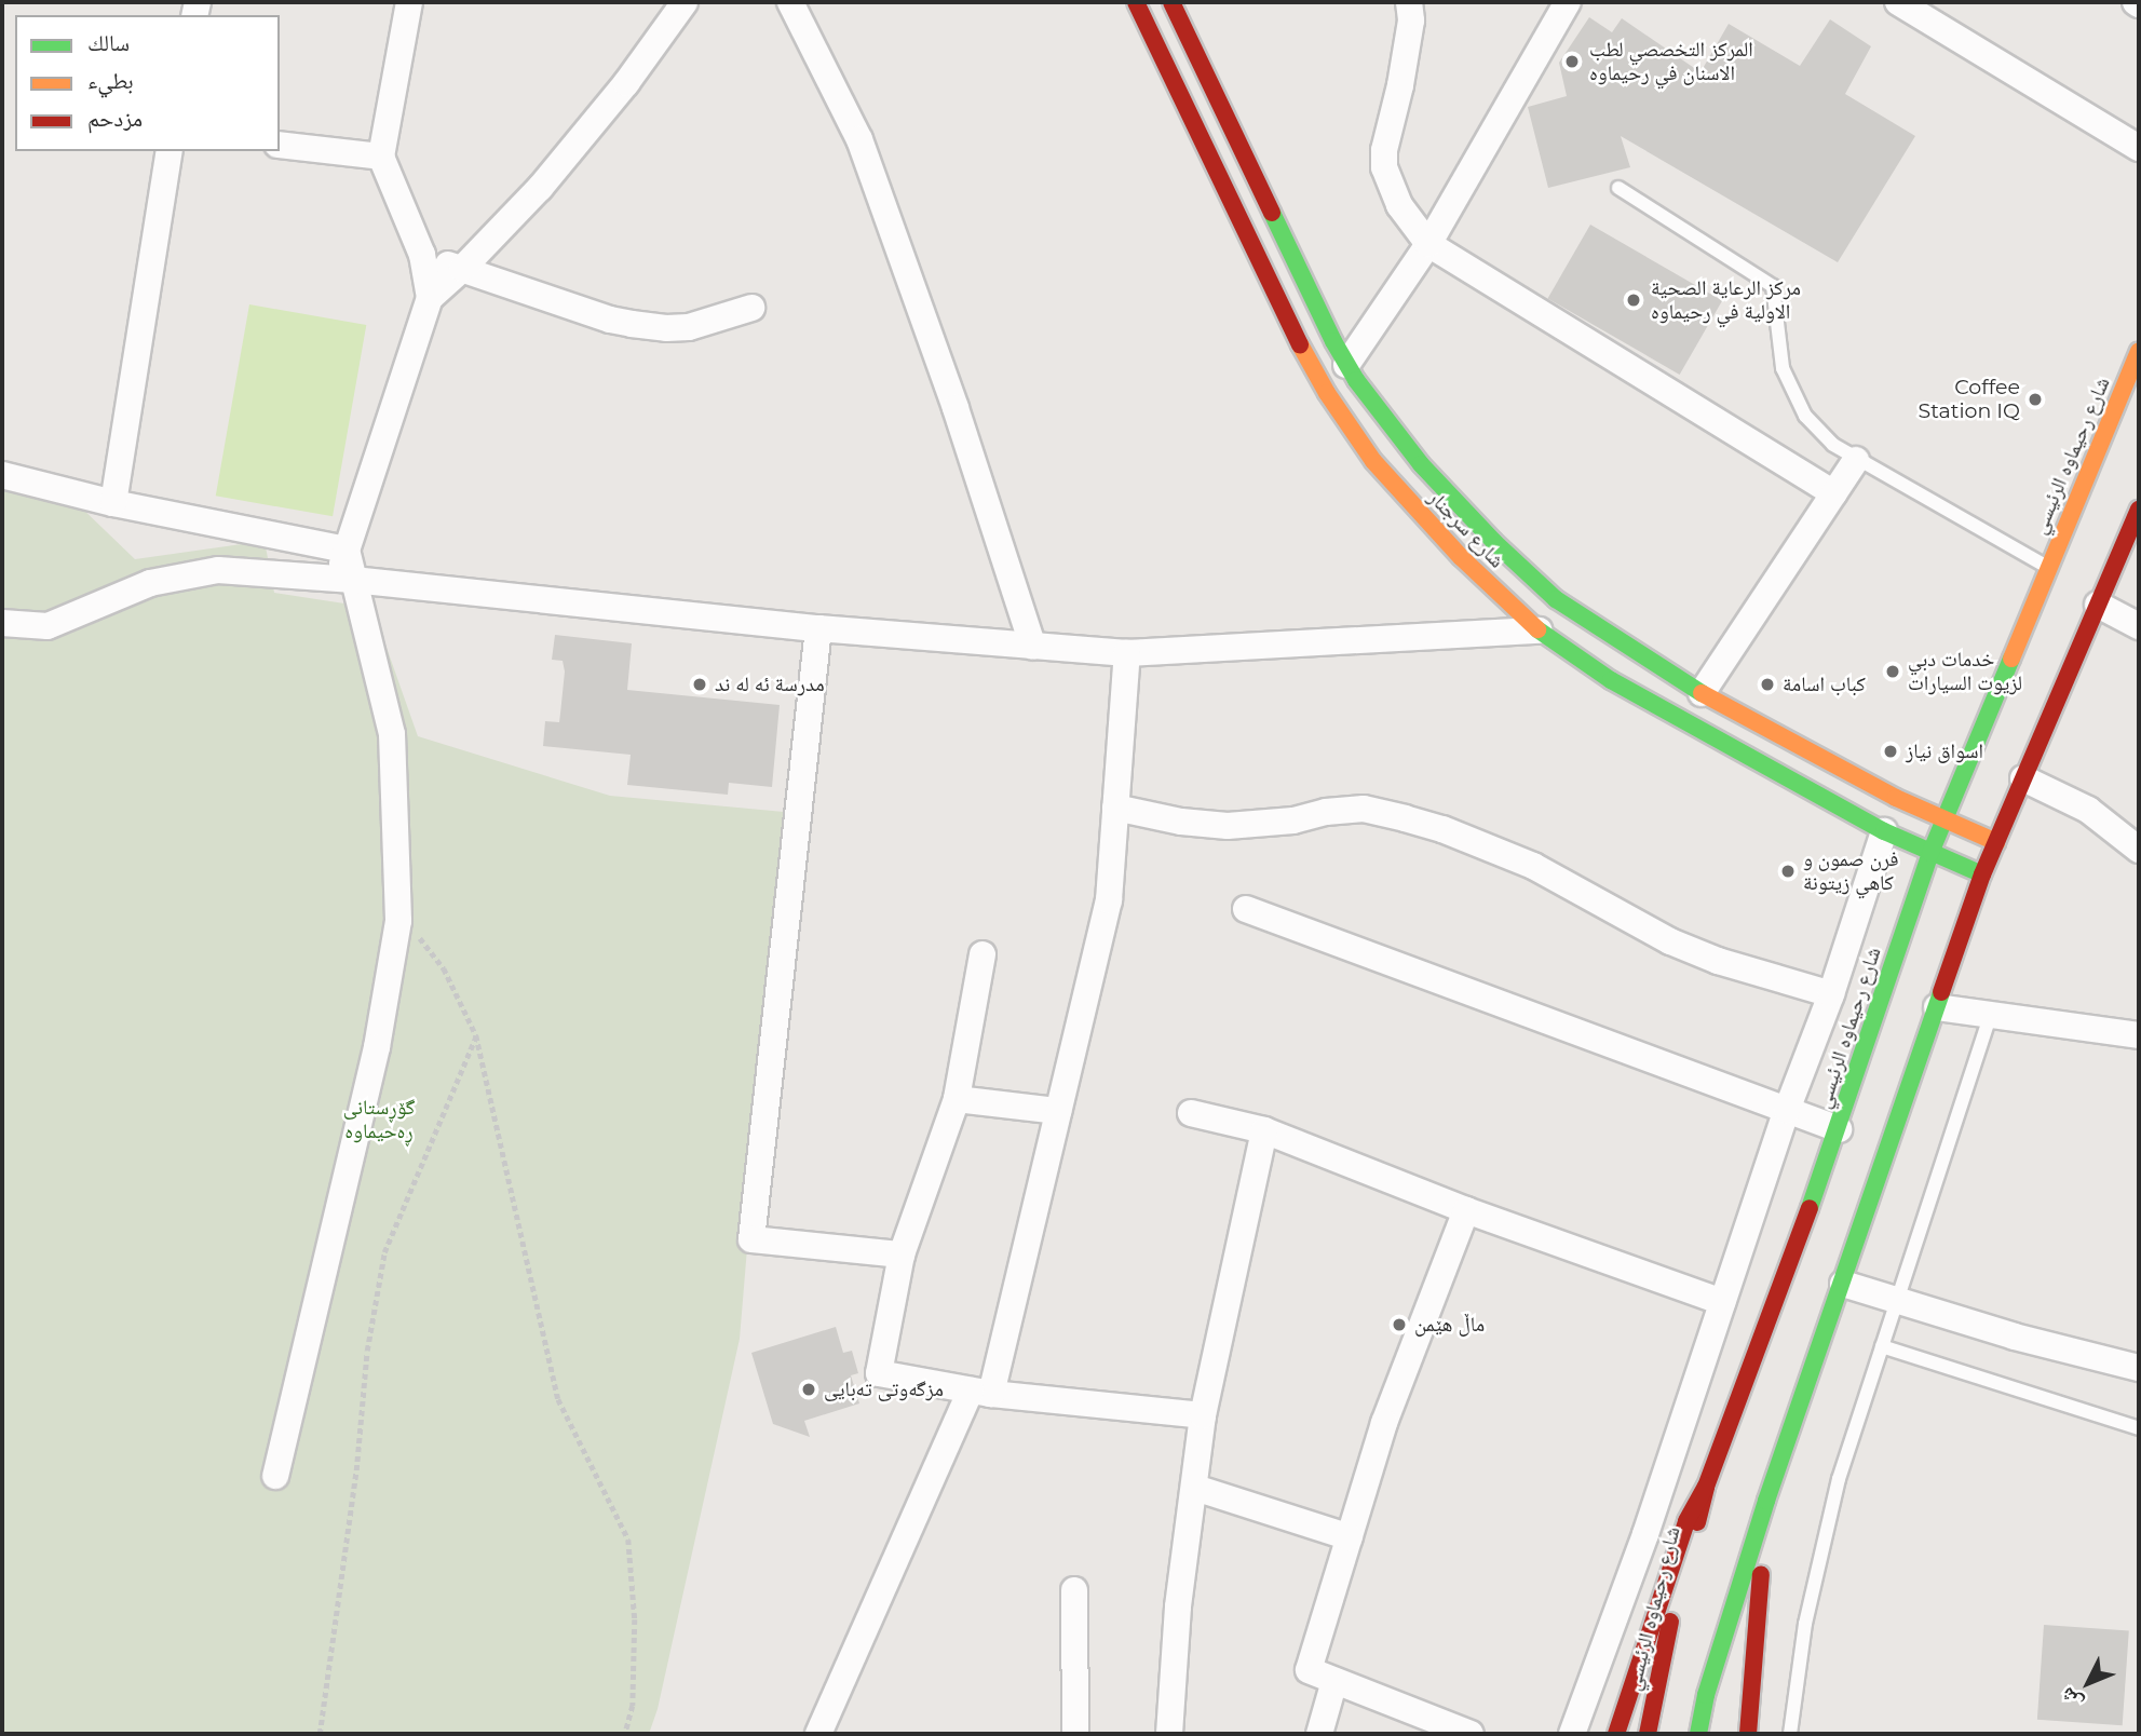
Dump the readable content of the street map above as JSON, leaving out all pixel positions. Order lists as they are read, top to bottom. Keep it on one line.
{"streets":{"main road":["شارع رحيماوه الرئيسي","شارع سرجنار"]},"crossings":[["شارع رحيماوه الرئيسي","شارع سرجنار"]],"parks":["گۆڕستانی ڕەحیماوە"],"places":["المركز التخصصي لطب الاسنان في رحيماوه","مركز الرعاية الصحیة الاولية في رحيماوه","Coffee Station IQ","خدمات دبي لزيوت السيارات","مدرسة ئه له ند","كباب اسامة","اسواق نياز","فرن صمون و كاهي زيتونة","ماڵ هێمن","مزگەوتی تەبایی"],"legend":["سالك","بطيء","مزدحم"],"north":"bottom left"}
